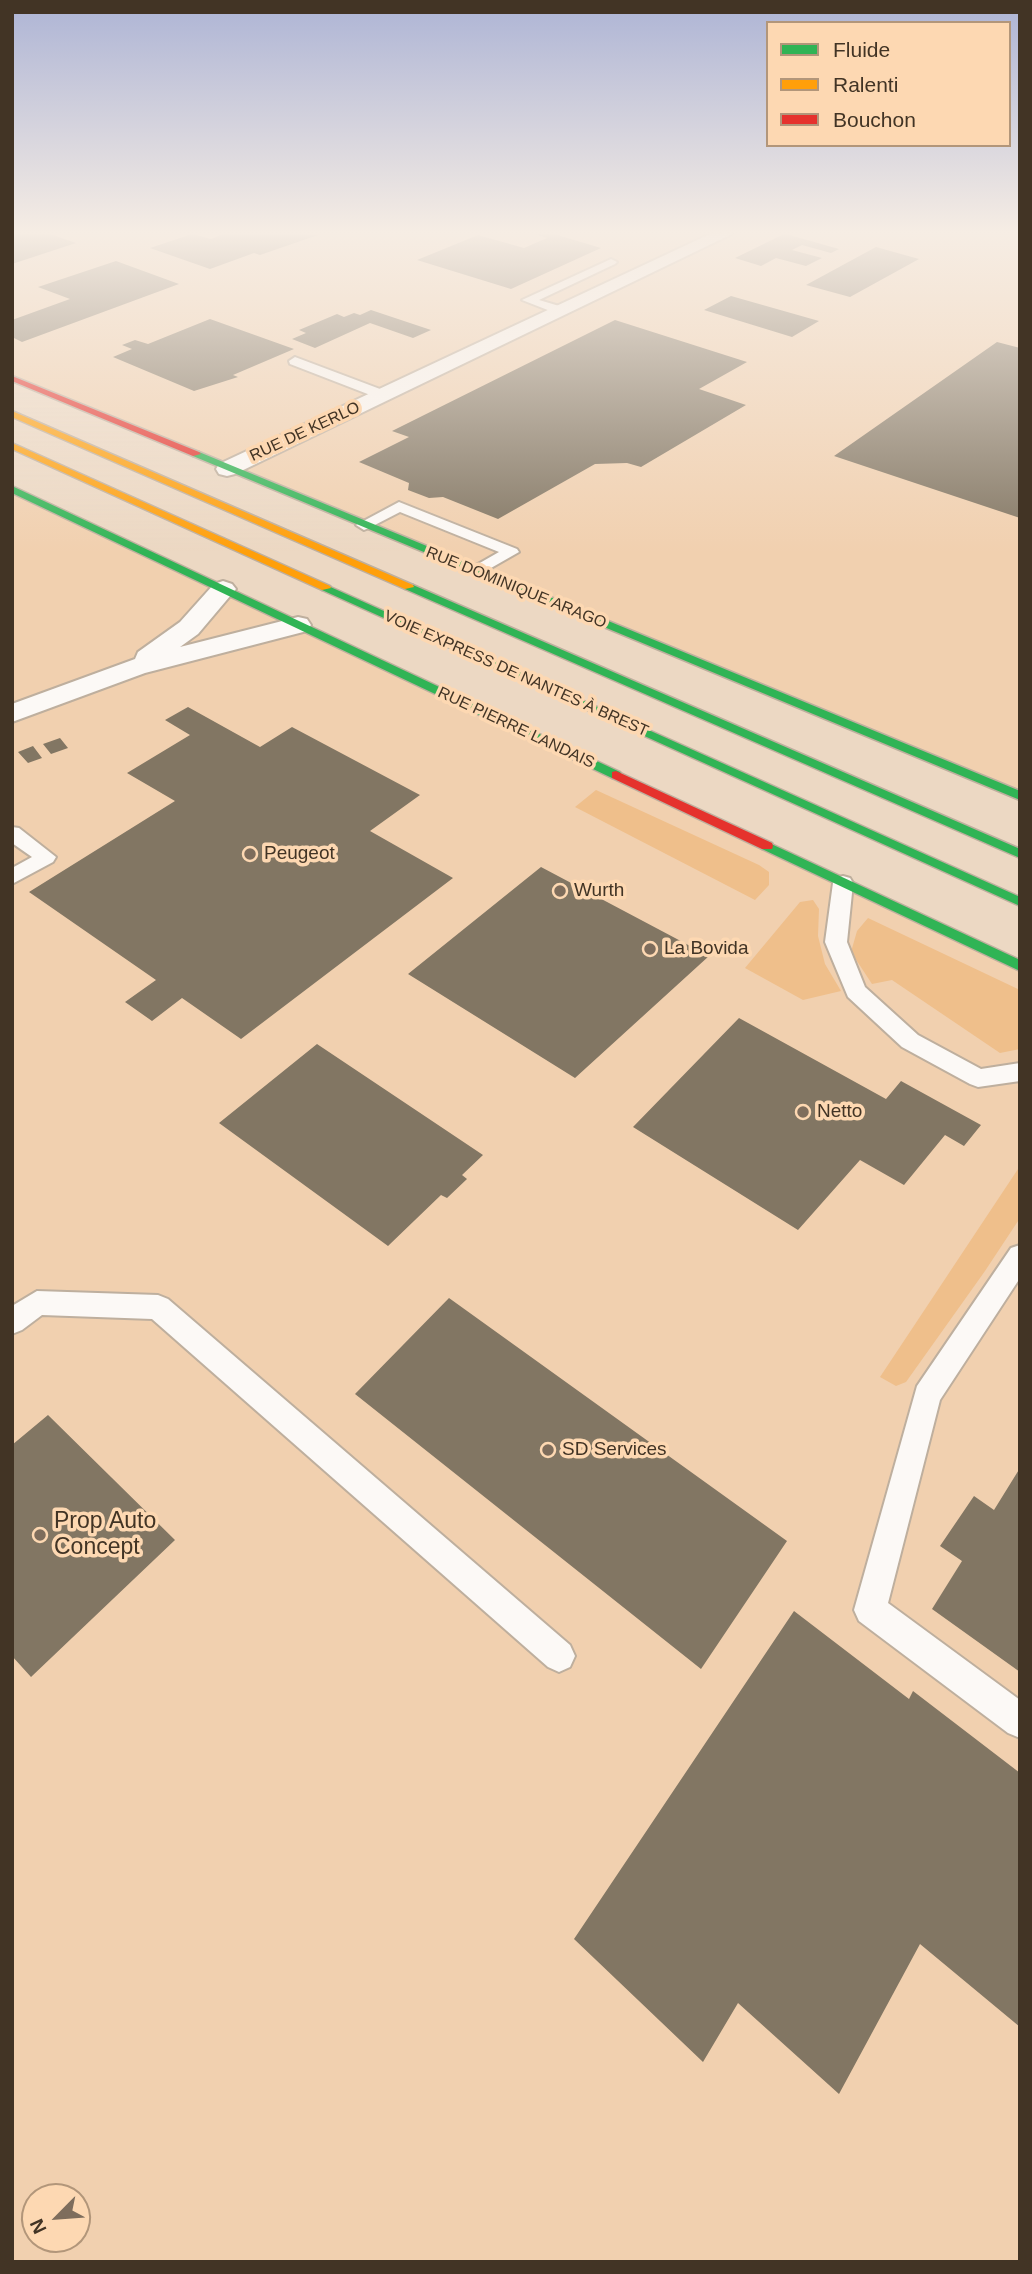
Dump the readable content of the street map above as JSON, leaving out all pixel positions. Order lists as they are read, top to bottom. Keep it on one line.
{"streets":{"main road":["RUE DOMINIQUE ARAGO","VOIE EXPRESS DE NANTES À BREST","RUE PIERRE LANDAIS"],"street":["RUE DE KERLO"]},"crossings":[["RUE DE KERLO","RUE DOMINIQUE ARAGO"]],"places":["Peugeot","Wurth","La Bovida","Netto","SD Services","Prop Auto Concept"],"legend":["Fluide","Ralenti","Bouchon"],"north":"bottom left"}
